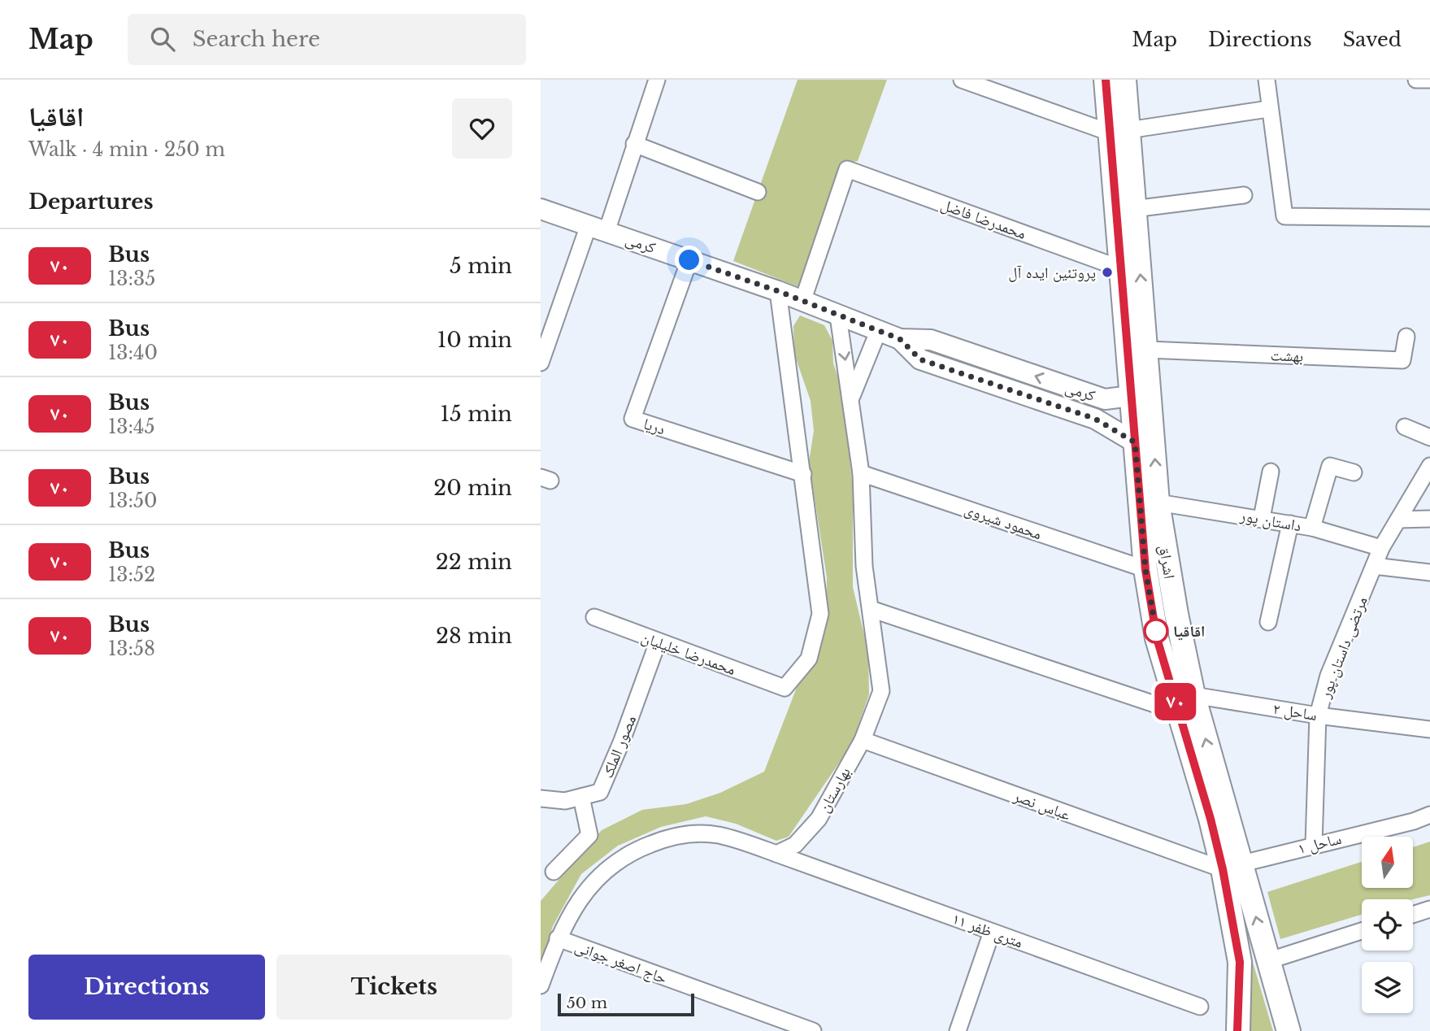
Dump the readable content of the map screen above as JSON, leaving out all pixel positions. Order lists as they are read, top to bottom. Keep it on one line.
{"streets":{"main road":["اشراق"],"street":["محمدرضا فاضل","کرمی","بهشت","دریا","داستان پور","محمود شیروی","مرتضی داستان پور","محمدرضا خلیلیان","ساحل ۲","مصور الملک","بهارستان","عباس نصر","ساحل ۱","۱۱ متری ظفر","حاج اصغر جوانی"]},"crossings":[["محمدرضا فاضل","کرمی"],["محمدرضا فاضل","اشراق"],["کرمی","دریا"],["کرمی","اشراق"],["کرمی","بهارستان"],["بهشت","اشراق"],["دریا","محمدرضا خلیلیان"],["داستان پور","اشراق"],["داستان پور","مرتضی داستان پور"],["محمود شیروی","اشراق"],["محمود شیروی","بهارستان"],["اشراق","ساحل ۲"],["اشراق","عباس نصر"],["اشراق","ساحل ۱"],["مرتضی داستان پور","ساحل ۲"],["مرتضی داستان پور","ساحل ۱"],["محمدرضا خلیلیان","مصور الملک"],["بهارستان","عباس نصر"],["بهارستان","۱۱ متری ظفر"],["عباس نصر","ساحل ۱"]],"places":["پروتئین ایده آل","اقاقیا"],"lines":["bus line ۷۰"],"scale_bar":"50 m","north":"top","page":{"header":"Map","search":"Search here","nav":["Map","Directions","Saved"],"heading":[["اقاقیا","Walk · 4 min · 250 m"],"Departures"],"on_map":"۷۰","list":[{"mark":"۷۰","name":"Bus","note":"13:35","value":"5 min"},{"mark":"۷۰","name":"Bus","note":"13:40","value":"10 min"},{"mark":"۷۰","name":"Bus","note":"13:45","value":"15 min"},{"mark":"۷۰","name":"Bus","note":"13:50","value":"20 min"},{"mark":"۷۰","name":"Bus","note":"13:52","value":"22 min"},{"mark":"۷۰","name":"Bus","note":"13:58","value":"28 min"}],"buttons":["Directions","Tickets"],"scale":"50 m"}}
